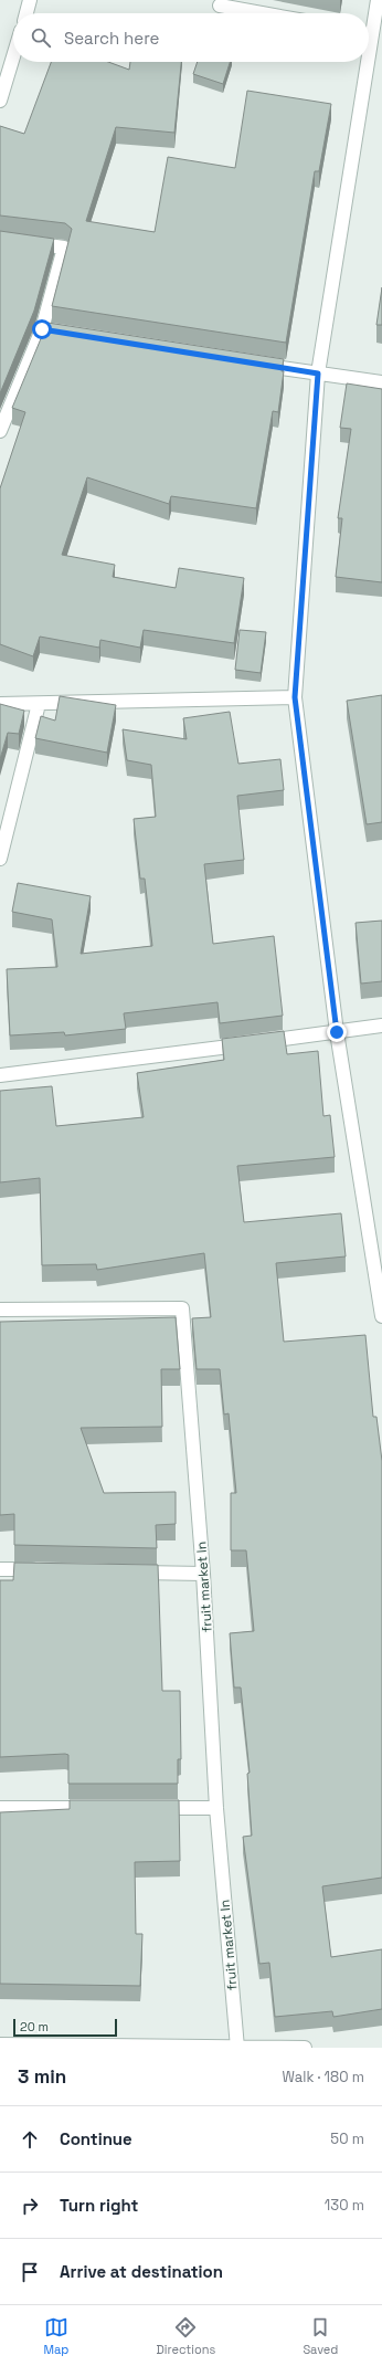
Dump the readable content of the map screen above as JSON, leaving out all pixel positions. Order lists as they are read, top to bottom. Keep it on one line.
{"streets":{"street":["fruit market ln"]},"scale_bar":"20 m","page":{"search":"Search here","scale":"20 m","heading":["3 min","Walk · 180 m"],"list":[["Continue","50 m"],["Turn right","130 m"],"Arrive at destination"],"nav":["Map","Directions","Saved"]}}
